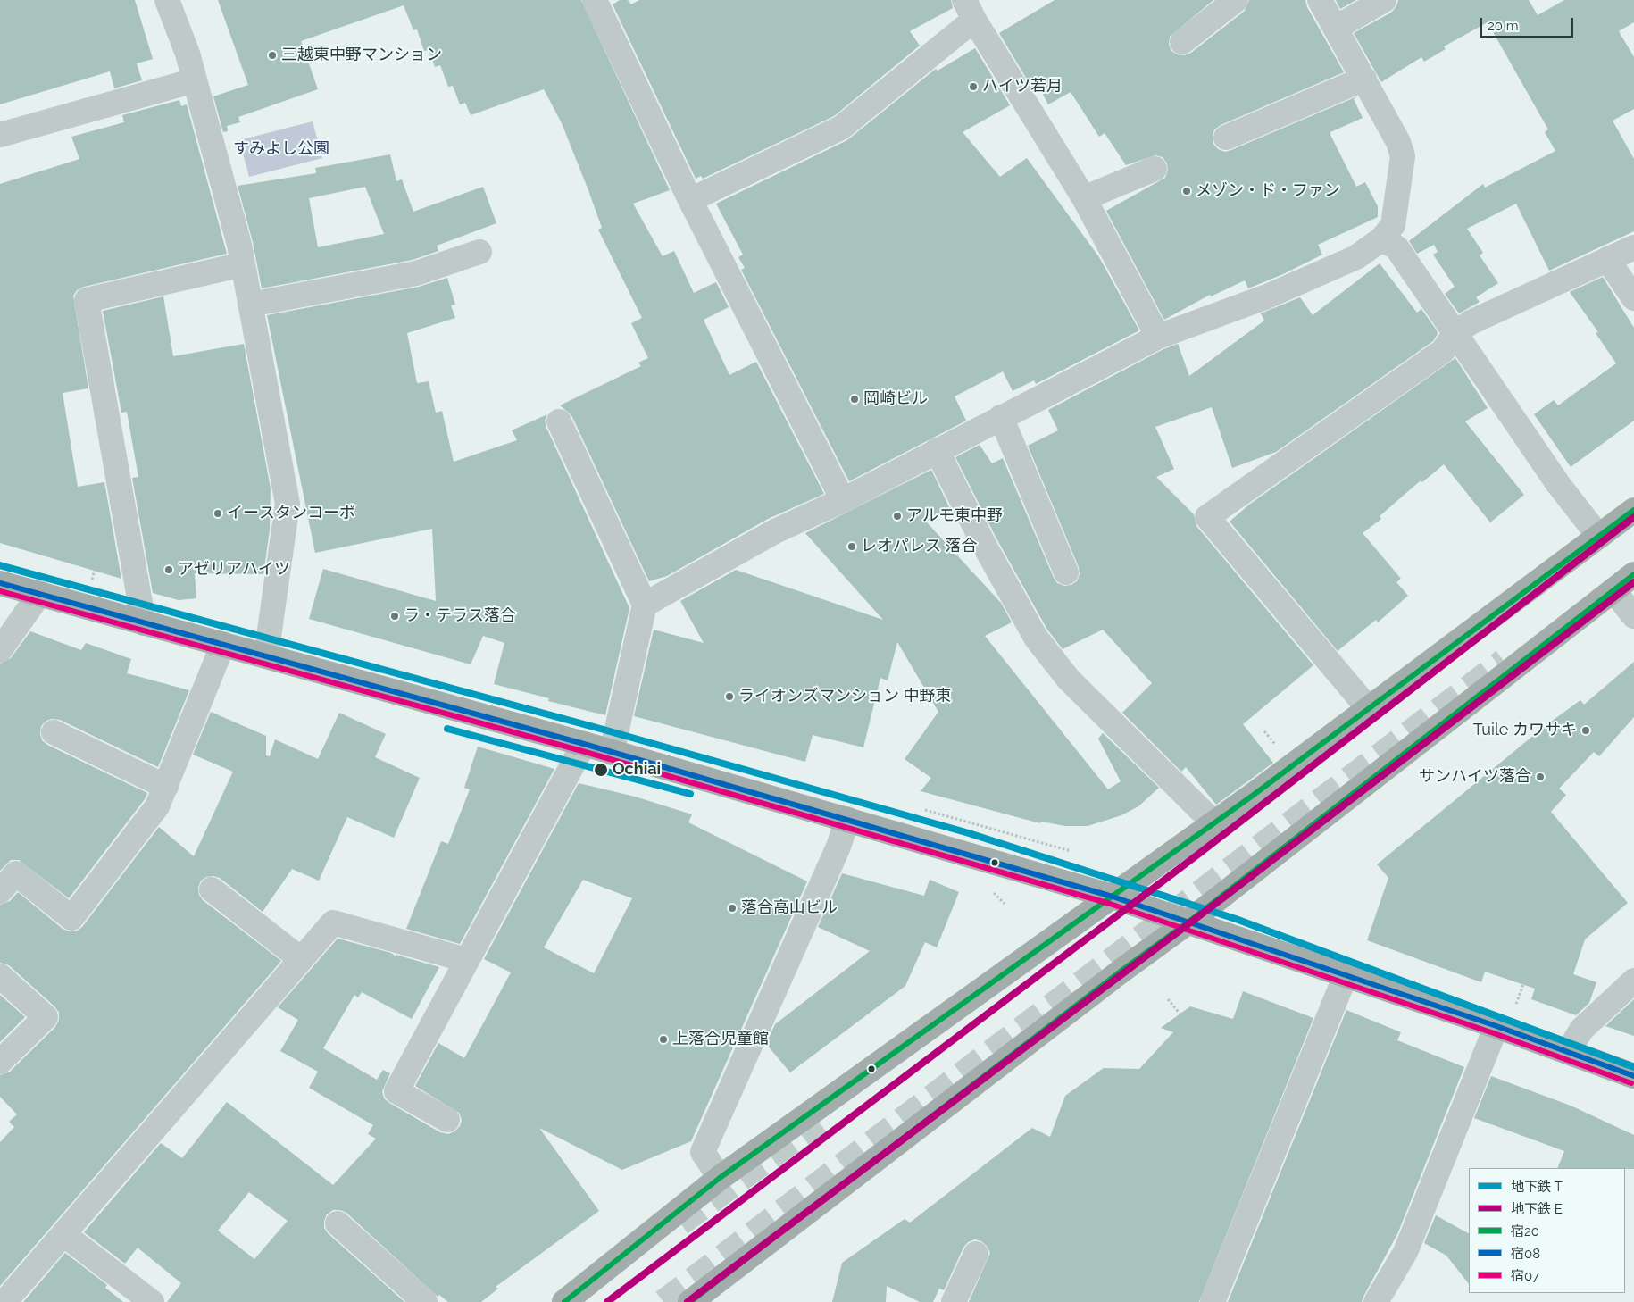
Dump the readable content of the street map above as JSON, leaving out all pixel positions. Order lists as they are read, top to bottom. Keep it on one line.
{"parks":["すみよし公園"],"places":["三越東中野マンション","ハイツ若月","メゾン・ド・ファン","岡崎ビル","イースタンコーポ","アルモ東中野","レオパレス 落合","アゼリアハイツ","ラ・テラス落合","ライオンズマンション 中野東","Tuile カワサキ","Ochiai","サンハイツ落合","落合高山ビル","上落合児童館"],"lines":["transit line 宿20","metro line E","metro line T","transit line 宿08","transit line 宿07"],"legend":["地下鉄 T","地下鉄 E","宿20","宿08","宿07"],"scale_bar":"20 m"}
